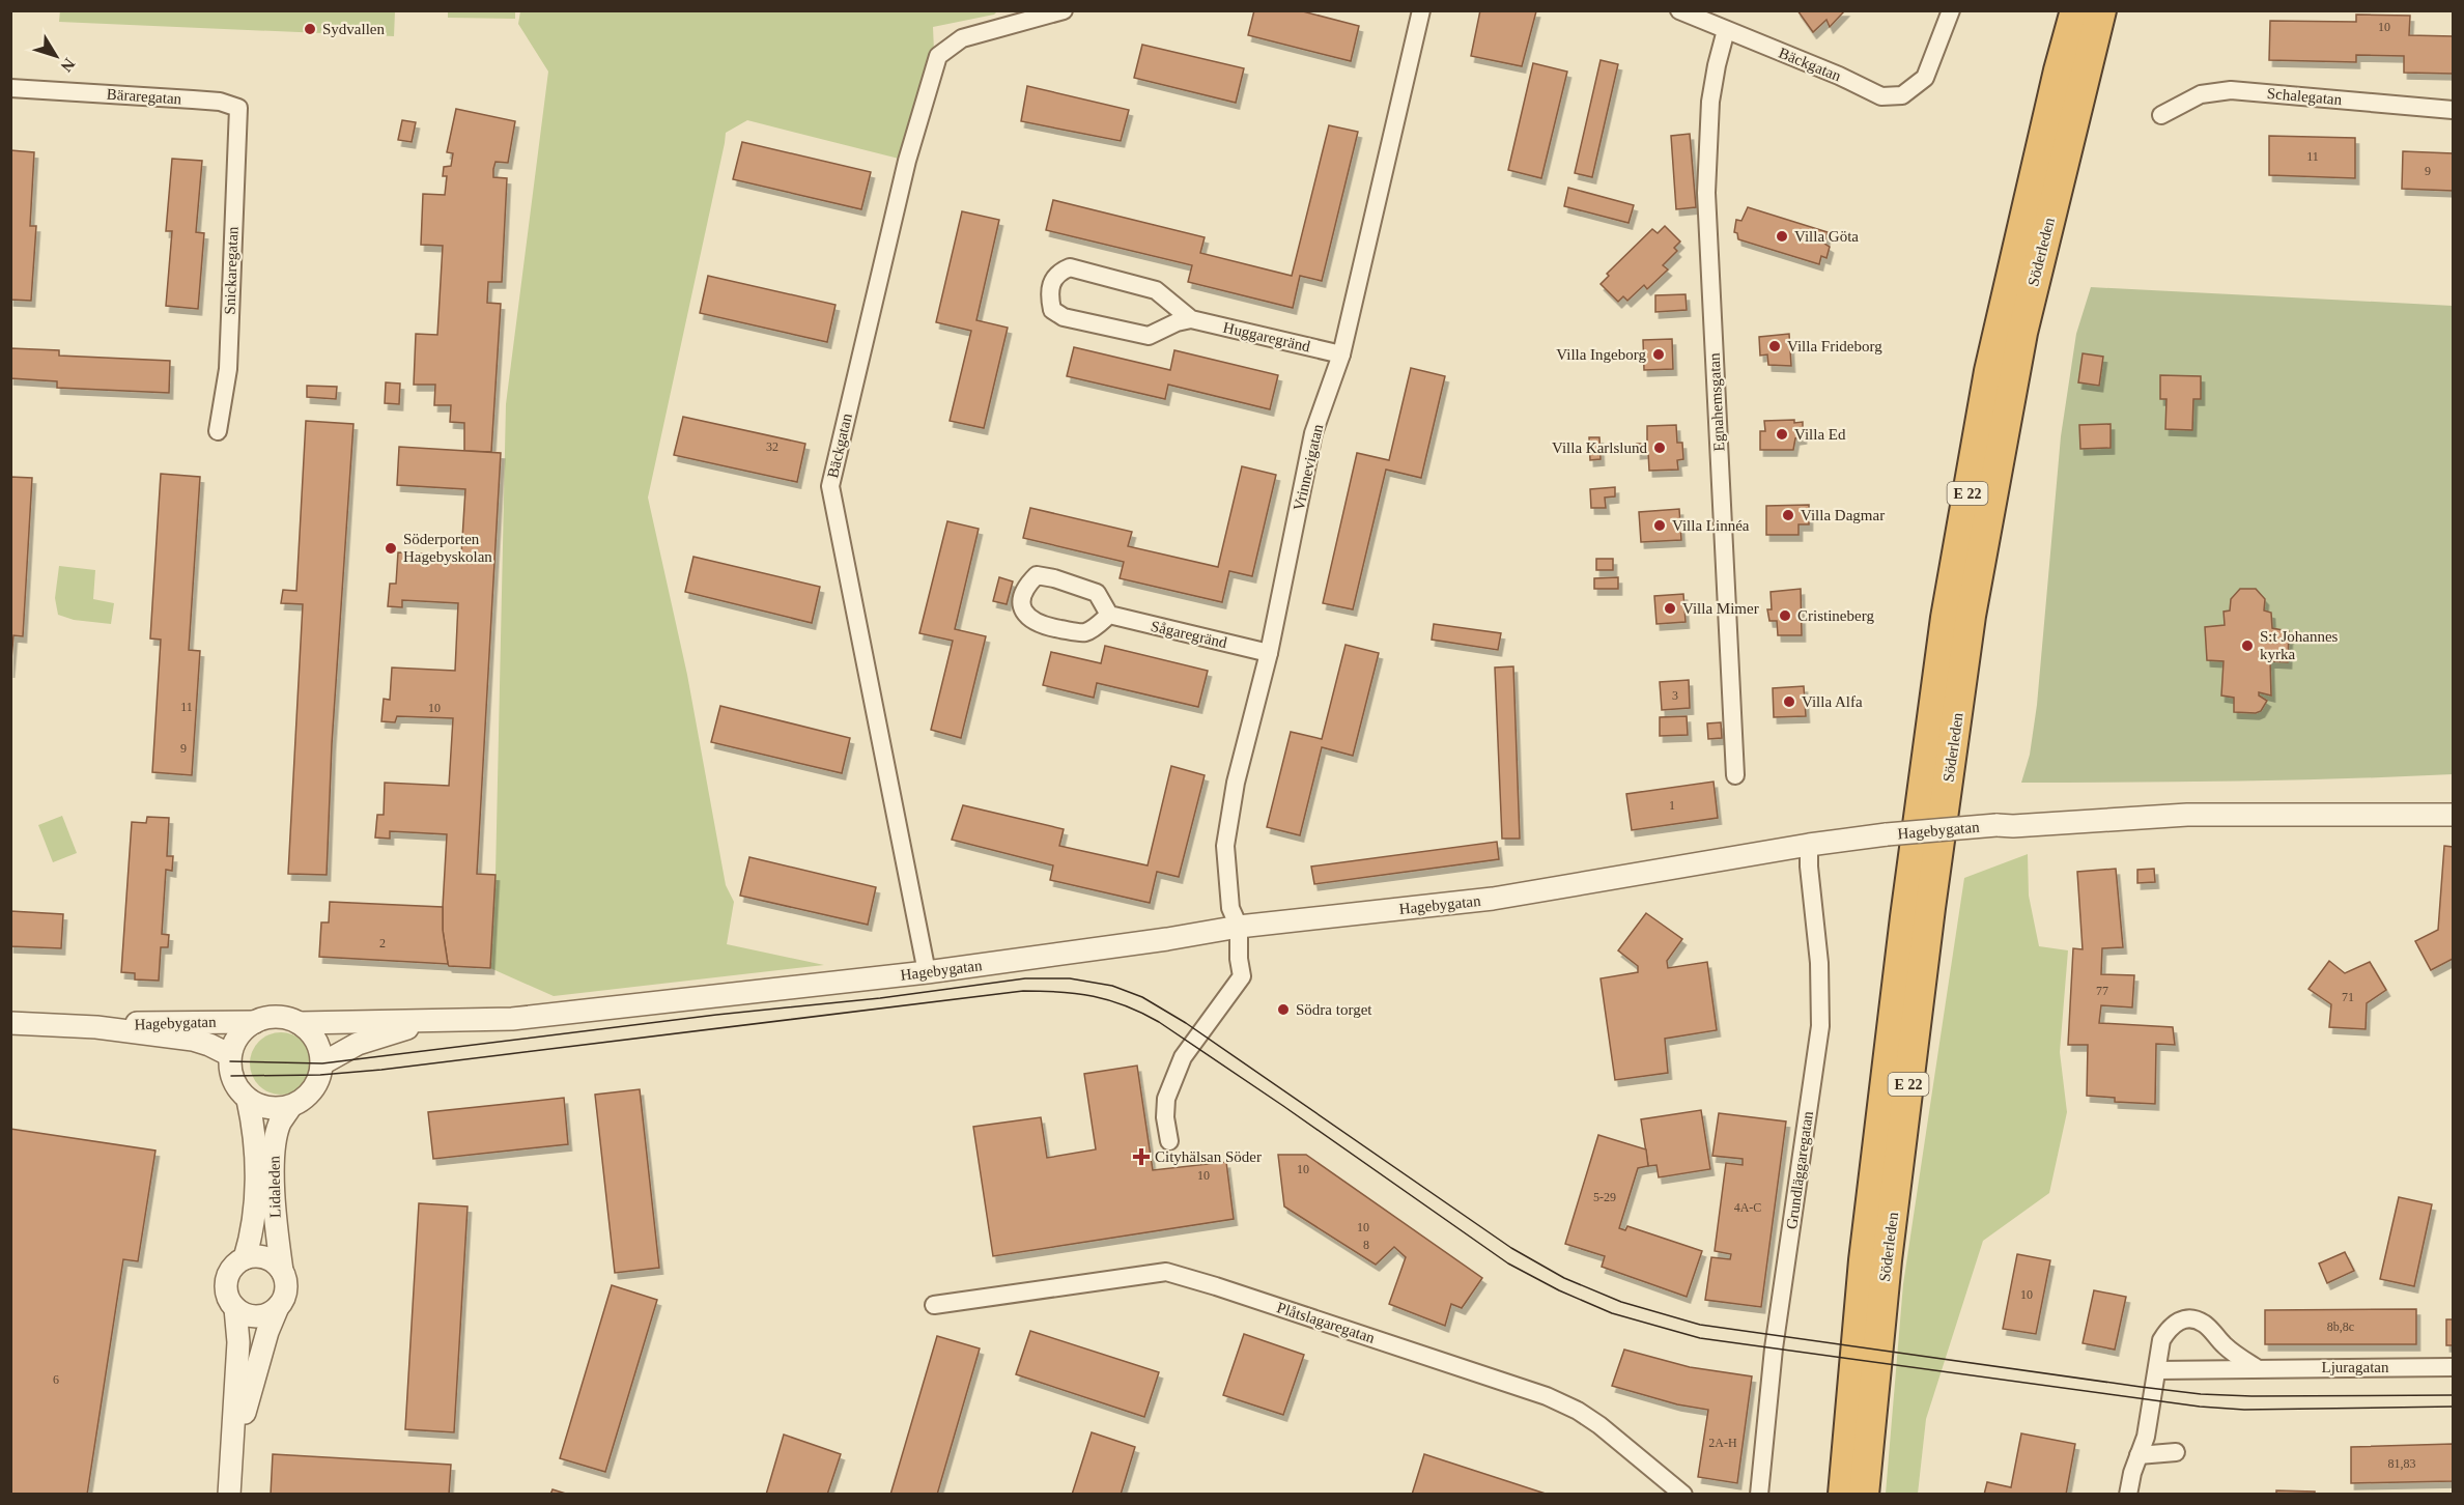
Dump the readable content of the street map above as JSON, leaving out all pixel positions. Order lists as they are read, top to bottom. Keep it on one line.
{"streets":{"highway":["Söderleden","E 22"],"street":["Bäckgatan","Bäraregatan","Schalegatan","Snickaregatan","Huggaregränd","Egnahemsgatan","Vrinnevigatan","Sågaregränd","Hagebygatan","Grundläggaregatan","Lidaleden","Plåtslagaregatan","Ljuragatan"]},"crossings":[["Bäckgatan","Egnahemsgatan"],["Bäckgatan","Hagebygatan"],["Bäraregatan","Snickaregatan"],["Huggaregränd","Vrinnevigatan"],["Vrinnevigatan","Sågaregränd"],["Vrinnevigatan","Hagebygatan"],["Hagebygatan","Grundläggaregatan"],["Hagebygatan","Lidaleden"]],"places":{"other":["Sydvallen","Villa Göta","Villa Frideborg","Villa Ingeborg","Villa Ed","Villa Karlslund","Villa Dagmar","Villa Linnéa","Söderporten Hagebyskolan","Villa Mimer","Cristineberg","S:t Johannes kyrka","Villa Alfa","Södra torget"],"health":["Cityhälsan Söder"]},"house_numbers":["10","11","9","32","3","11","10","9","1","2","77","71","10","10","5-29","4A-C","10","8","10","8b,8c","6","2A-H","81,83"],"north":"bottom right"}
